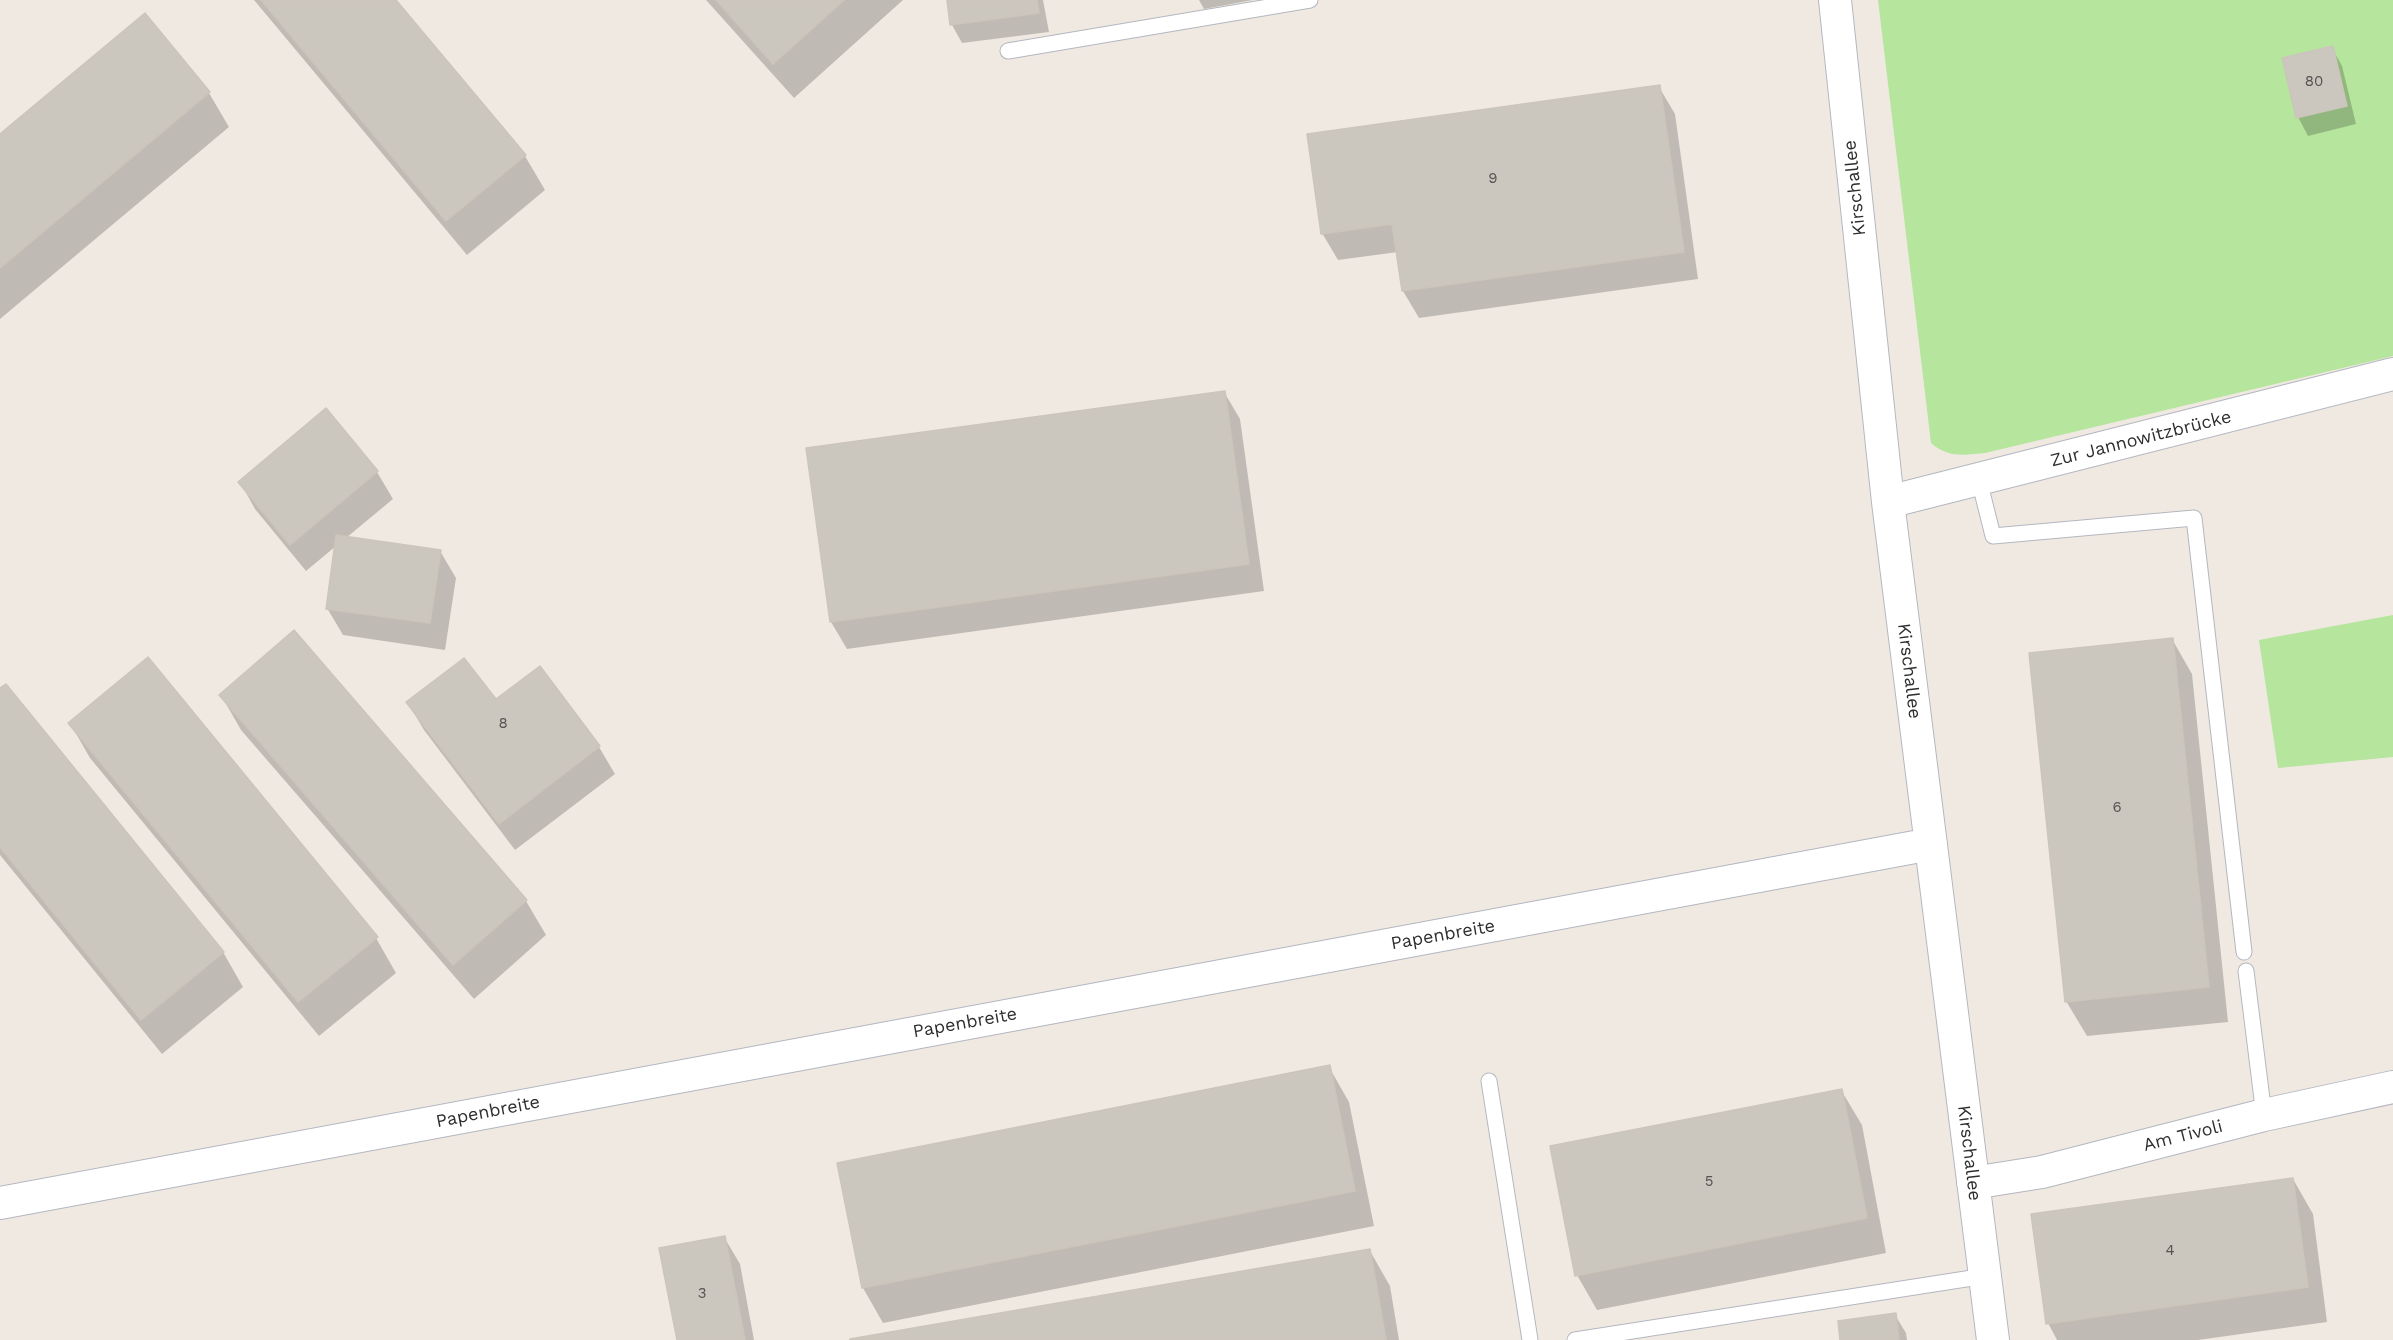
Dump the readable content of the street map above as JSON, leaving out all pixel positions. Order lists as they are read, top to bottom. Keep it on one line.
{"streets":{"street":["Kirschallee","Zur Jannowitzbrücke","Papenbreite","Am Tivoli"]},"crossings":[["Kirschallee","Zur Jannowitzbrücke"],["Kirschallee","Papenbreite"],["Kirschallee","Am Tivoli"]],"house_numbers":["80","9","8","6","5","4","3"]}
